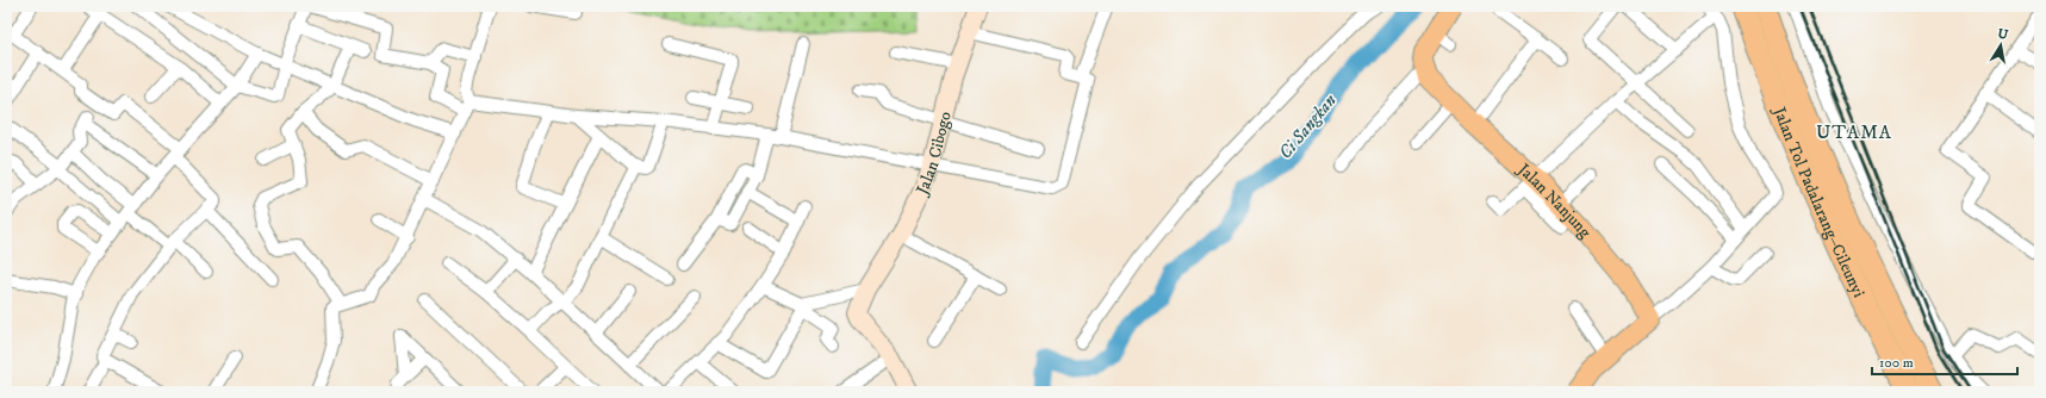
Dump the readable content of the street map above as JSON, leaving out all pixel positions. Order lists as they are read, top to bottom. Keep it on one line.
{"streets":{"highway":["Jalan Tol Padalarang–Cileunyi"],"main road":["Jalan Nanjung"],"street":["Jalan Cibogo"]},"districts":["UTAMA"],"water":["Ci Sangkan"],"scale_bar":"100 m","north":"top"}
